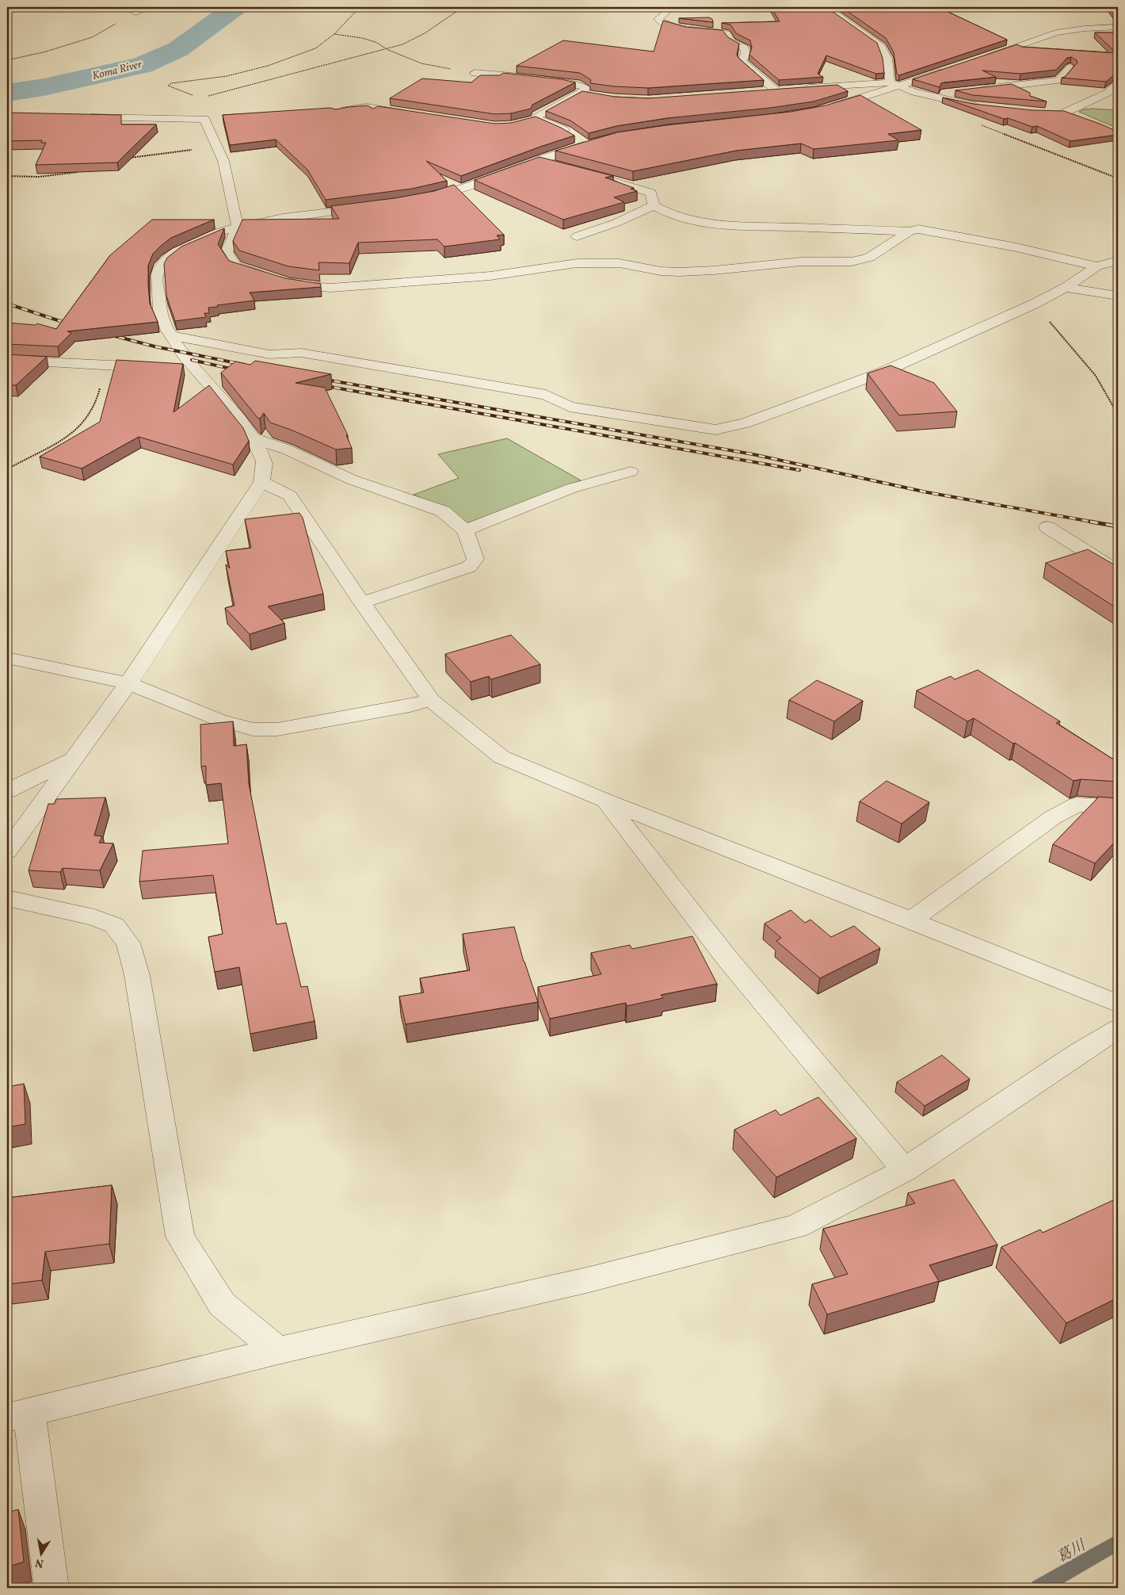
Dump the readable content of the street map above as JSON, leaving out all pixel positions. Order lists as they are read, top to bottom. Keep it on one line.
{"water":["Koma River","葛川"],"north":"bottom"}
